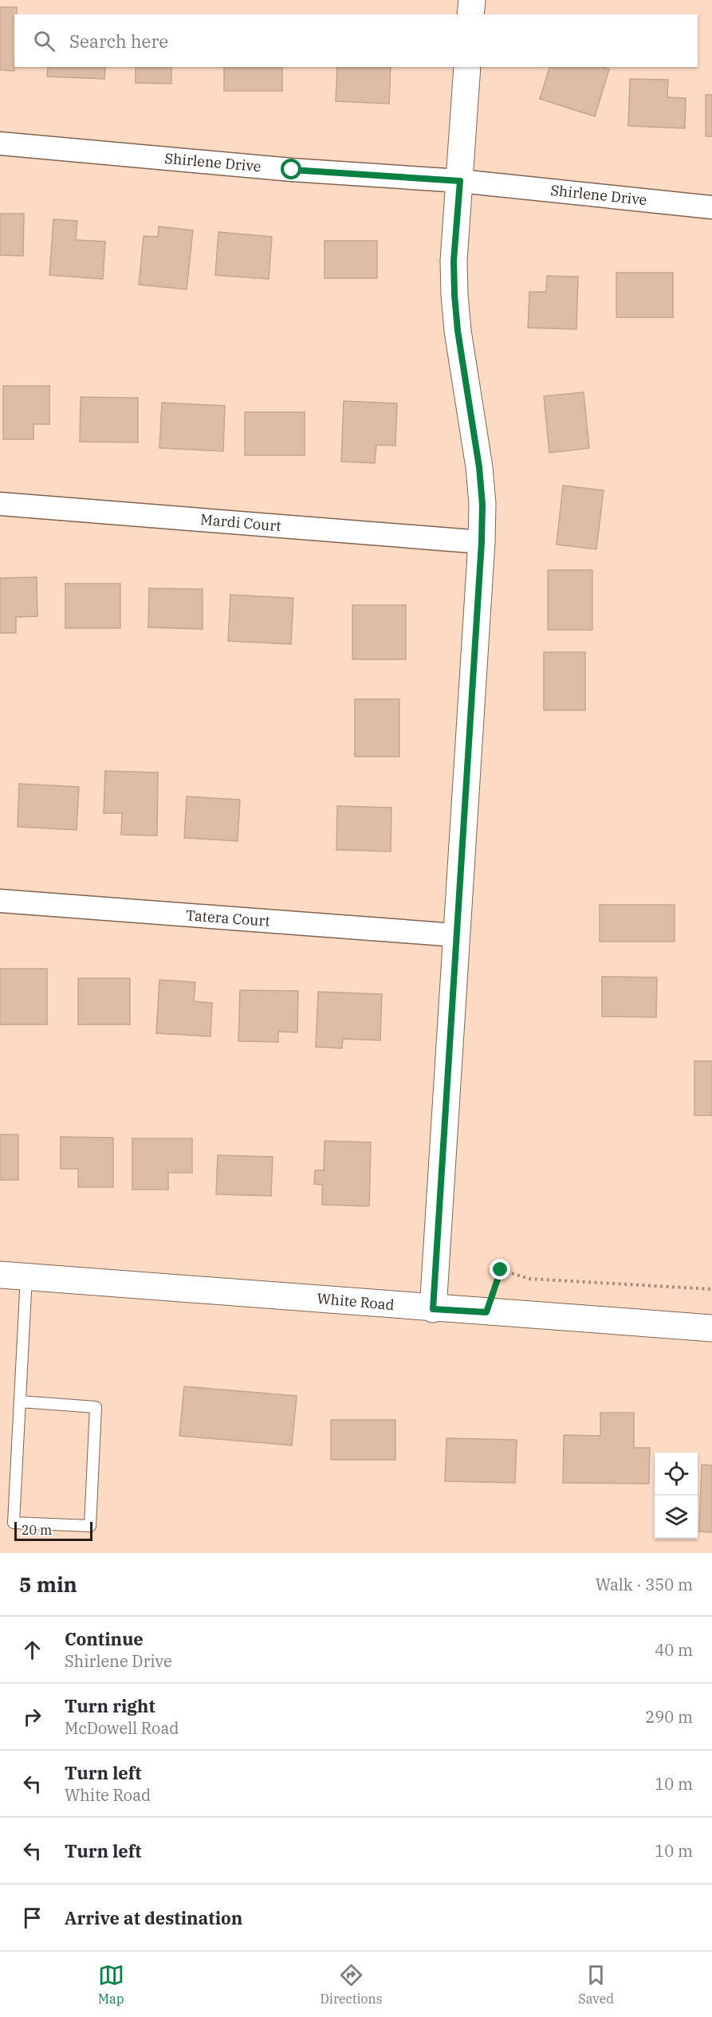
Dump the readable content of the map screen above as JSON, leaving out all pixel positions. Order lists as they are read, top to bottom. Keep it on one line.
{"streets":{"street":["Shirlene Drive","Mardi Court","Tatera Court","White Road"]},"scale_bar":"20 m","page":{"search":"Search here","scale":"20 m","heading":["5 min","Walk · 350 m"],"list":[["Continue","Shirlene Drive","40 m"],["Turn right","McDowell Road","290 m"],["Turn left","White Road","10 m"],["Turn left","10 m"],"Arrive at destination"],"nav":["Map","Directions","Saved"]}}
